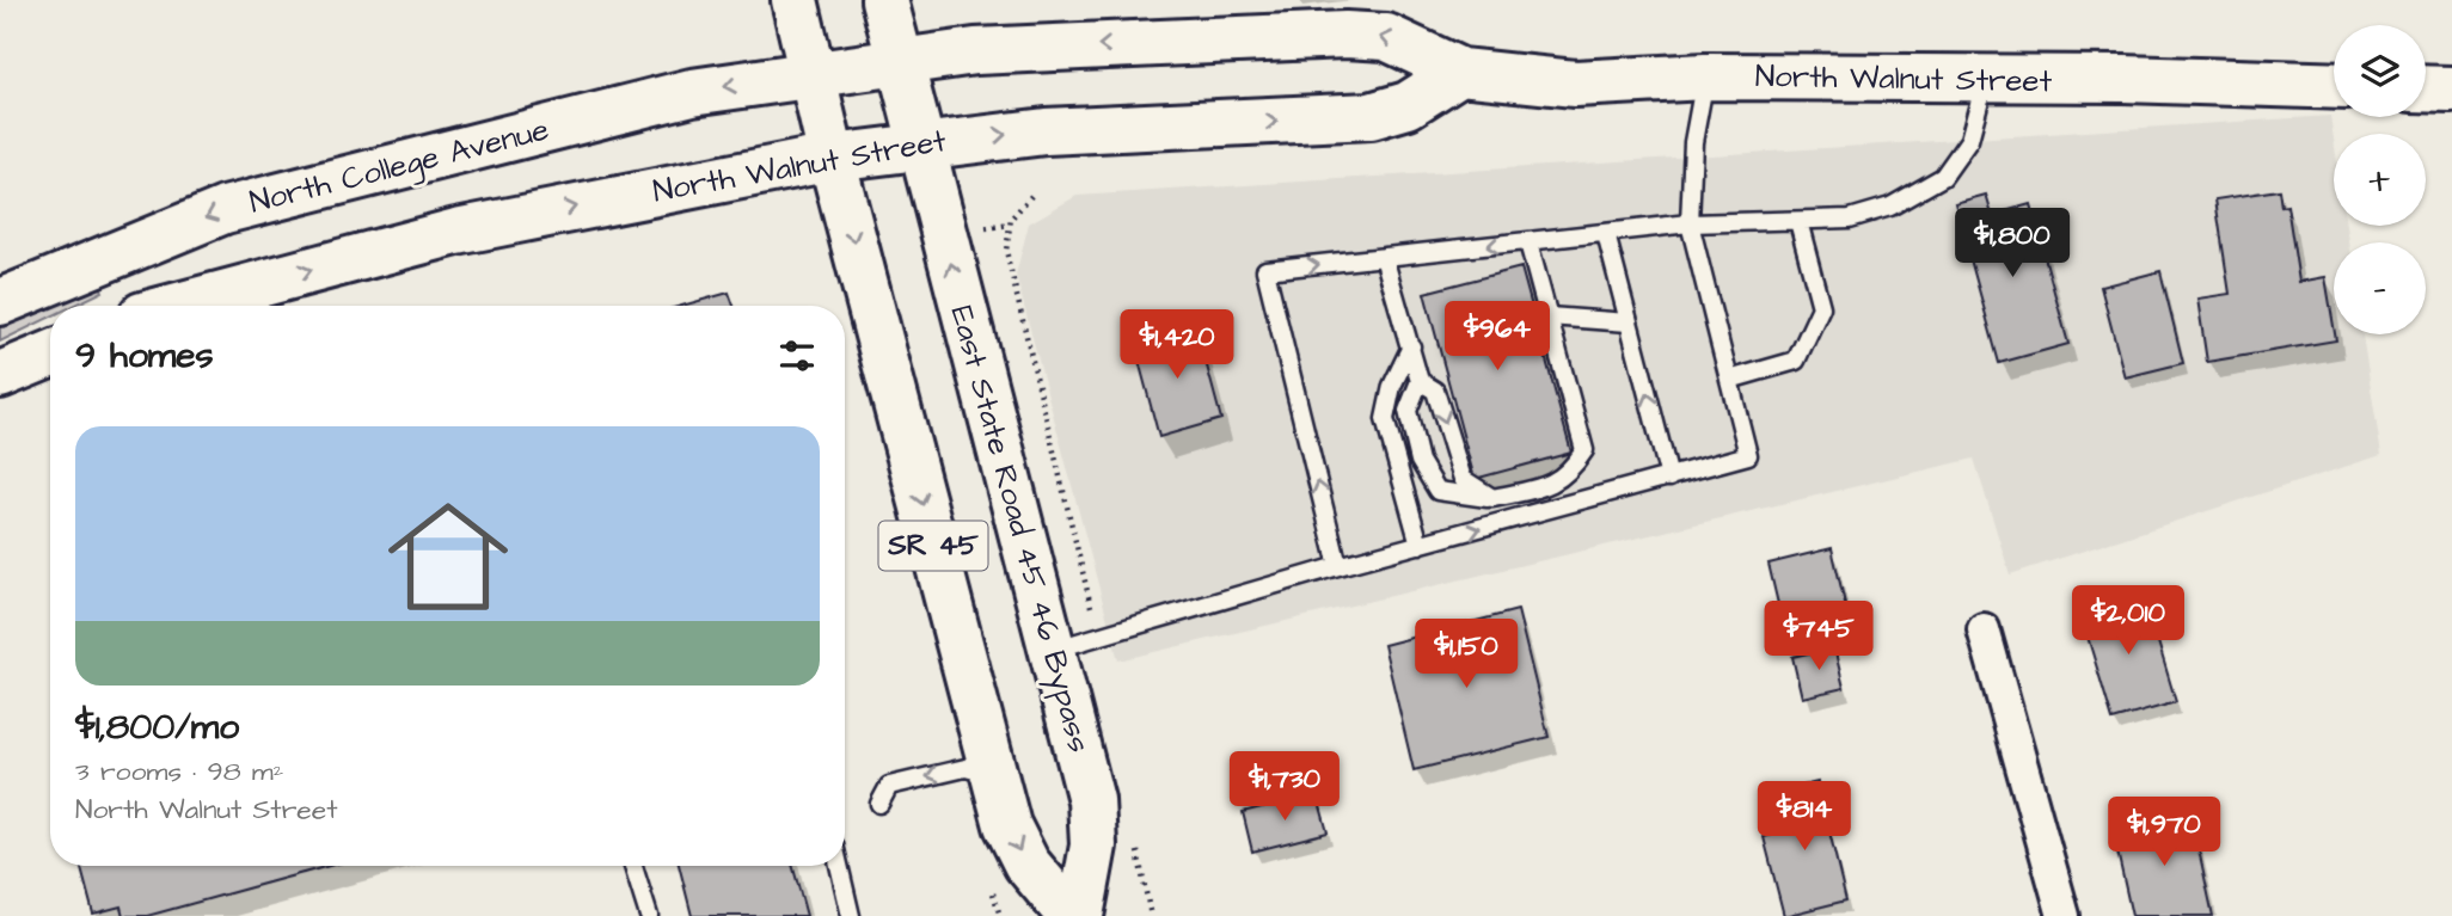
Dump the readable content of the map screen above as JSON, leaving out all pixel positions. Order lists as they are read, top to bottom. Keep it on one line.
{"streets":{"main road":["North Walnut Street","North College Avenue","East State Road 45 46 Bypass","SR 45"]},"crossings":[["North Walnut Street","North College Avenue"],["North Walnut Street","East State Road 45 46 Bypass"],["North Walnut Street","SR 45"],["North College Avenue","SR 45"],["East State Road 45 46 Bypass","SR 45"]],"one_way":["North College Avenue"],"page":{"map_buttons":["+","−"],"price":["$1,800","$964","$1,420","$2,010","$745","$1,150","$1,730","$814","$1,970"],"heading":"9 homes","list":[{"name":"$1,800/mo","note":"3 rooms · 98 m² · North Walnut Street"}]}}
